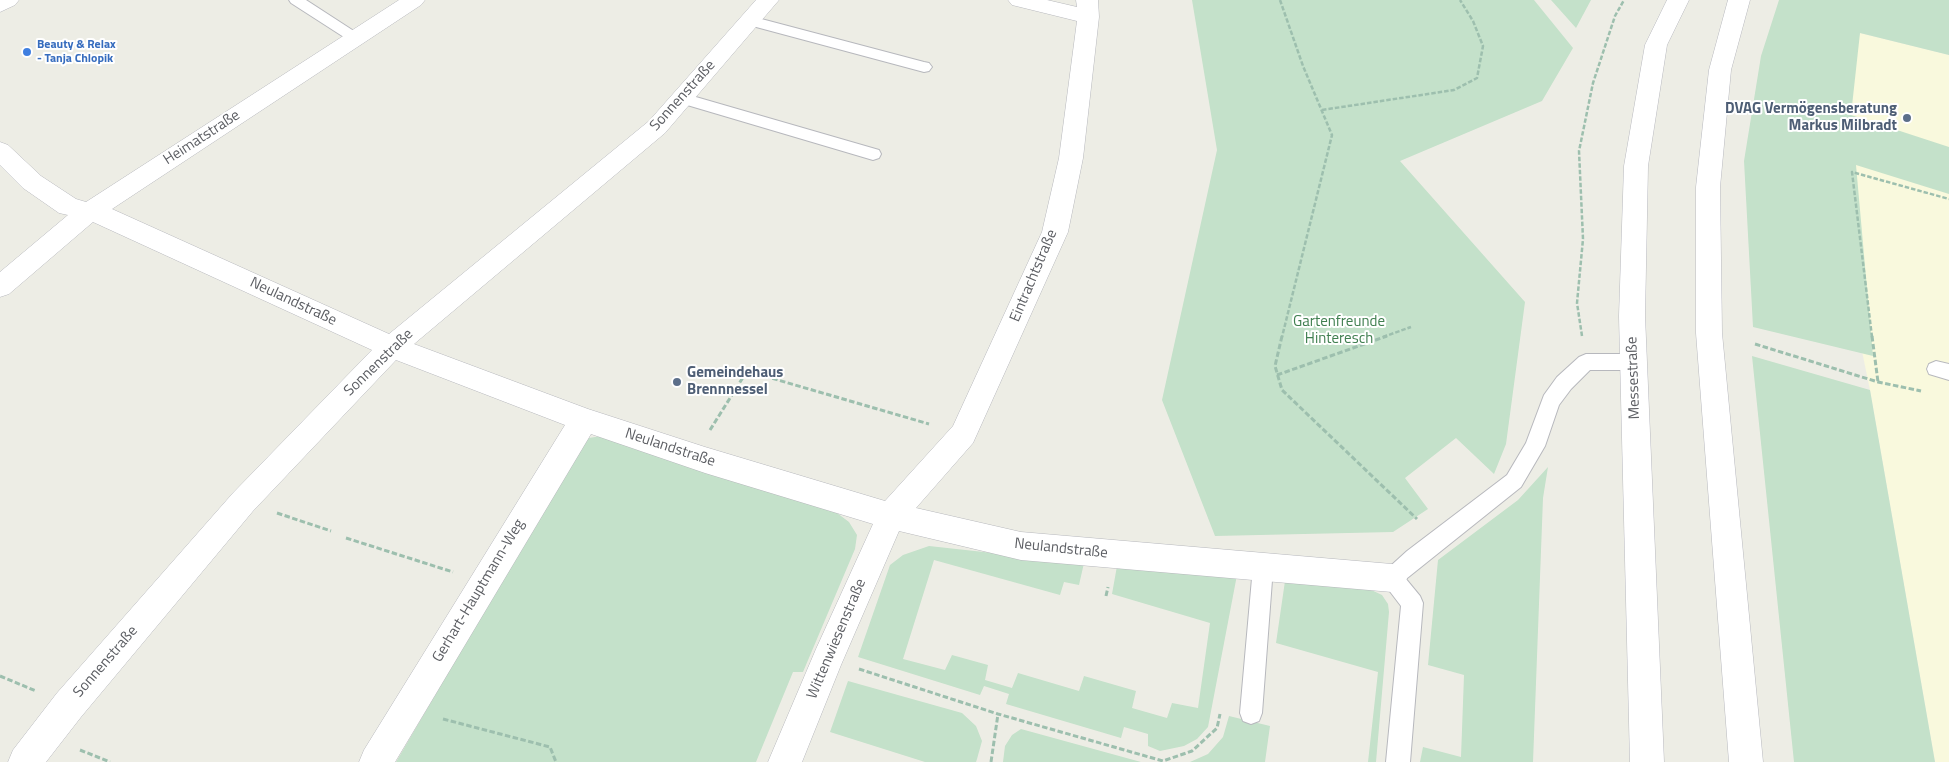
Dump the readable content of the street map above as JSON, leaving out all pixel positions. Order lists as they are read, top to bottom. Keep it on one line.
{"streets":{"street":["Sonnenstraße","Heimatstraße","Eintrachtstraße","Neulandstraße","Messestraße","Gerhart-Hauptmann-Weg","Wittenwiesenstraße"]},"crossings":[["Sonnenstraße","Neulandstraße"],["Heimatstraße","Neulandstraße"],["Eintrachtstraße","Neulandstraße"],["Eintrachtstraße","Wittenwiesenstraße"],["Neulandstraße","Gerhart-Hauptmann-Weg"],["Neulandstraße","Wittenwiesenstraße"]],"parks":["Gartenfreunde Hinteresch"],"places":["Beauty & Relax - Tanja Chlopik","DVAG Vermögensberatung Markus Milbradt","Gemeindehaus Brennnessel"]}
